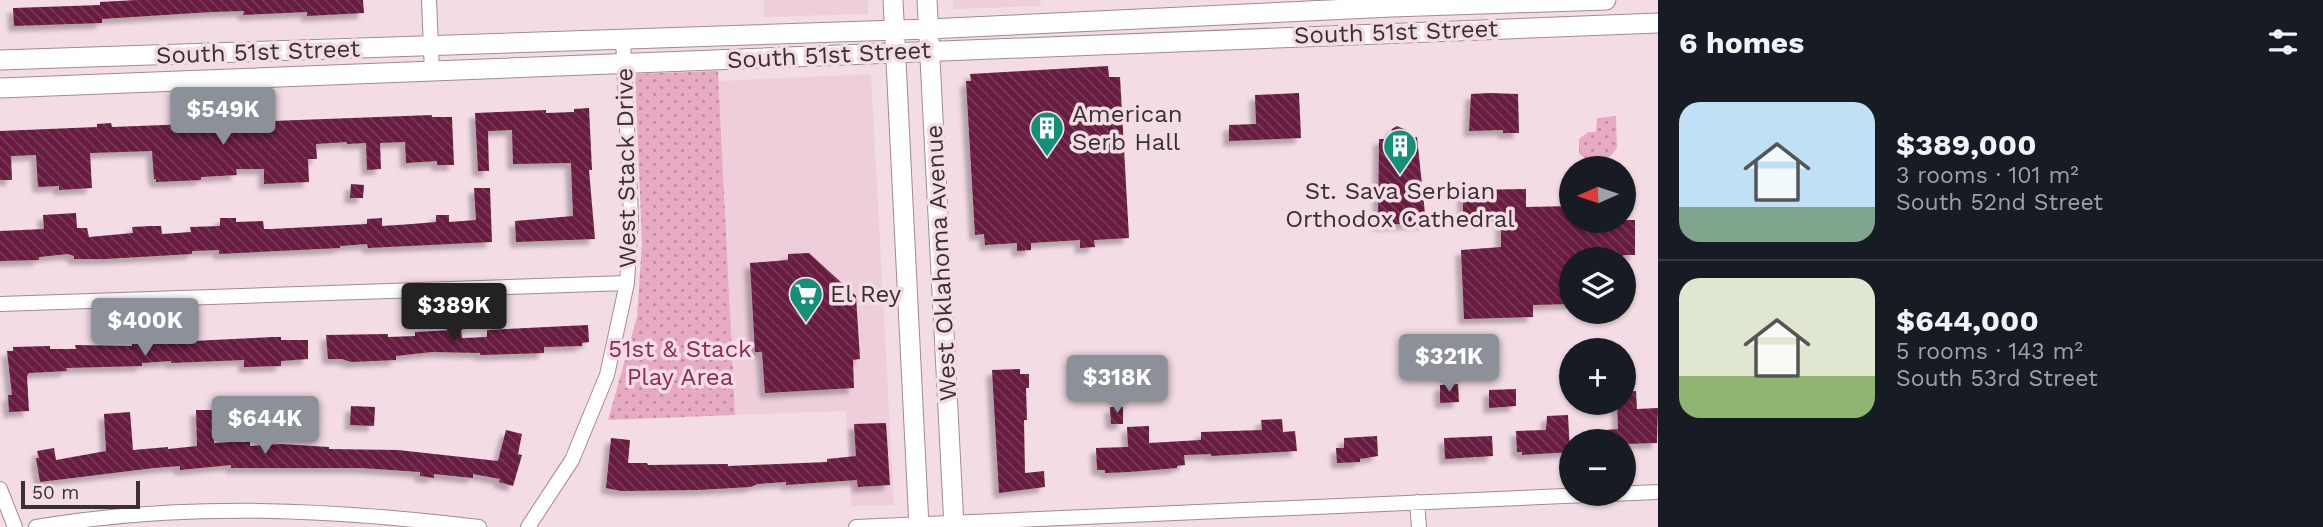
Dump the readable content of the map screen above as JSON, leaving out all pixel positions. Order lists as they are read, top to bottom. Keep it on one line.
{"streets":{"street":["South 51st Street","West Stack Drive","West Oklahoma Avenue"]},"crossings":[["South 51st Street","West Stack Drive"],["South 51st Street","West Oklahoma Avenue"]],"parks":["51st & Stack Play Area"],"places":{"building":["American Serb Hall","St. Sava Serbian Orthodox Cathedral"],"supermarket":["El Rey"]},"scale_bar":"50 m","north":"left","page":{"heading":"6 homes","list":[{"name":"$389,000","note":"3 rooms · 101 m² · South 52nd Street"},{"name":"$644,000","note":"5 rooms · 143 m² · South 53rd Street"}],"price":["$549K","$389K","$400K","$321K","$318K","$644K"],"map_buttons":["+","−"],"scale":"50 m"}}
